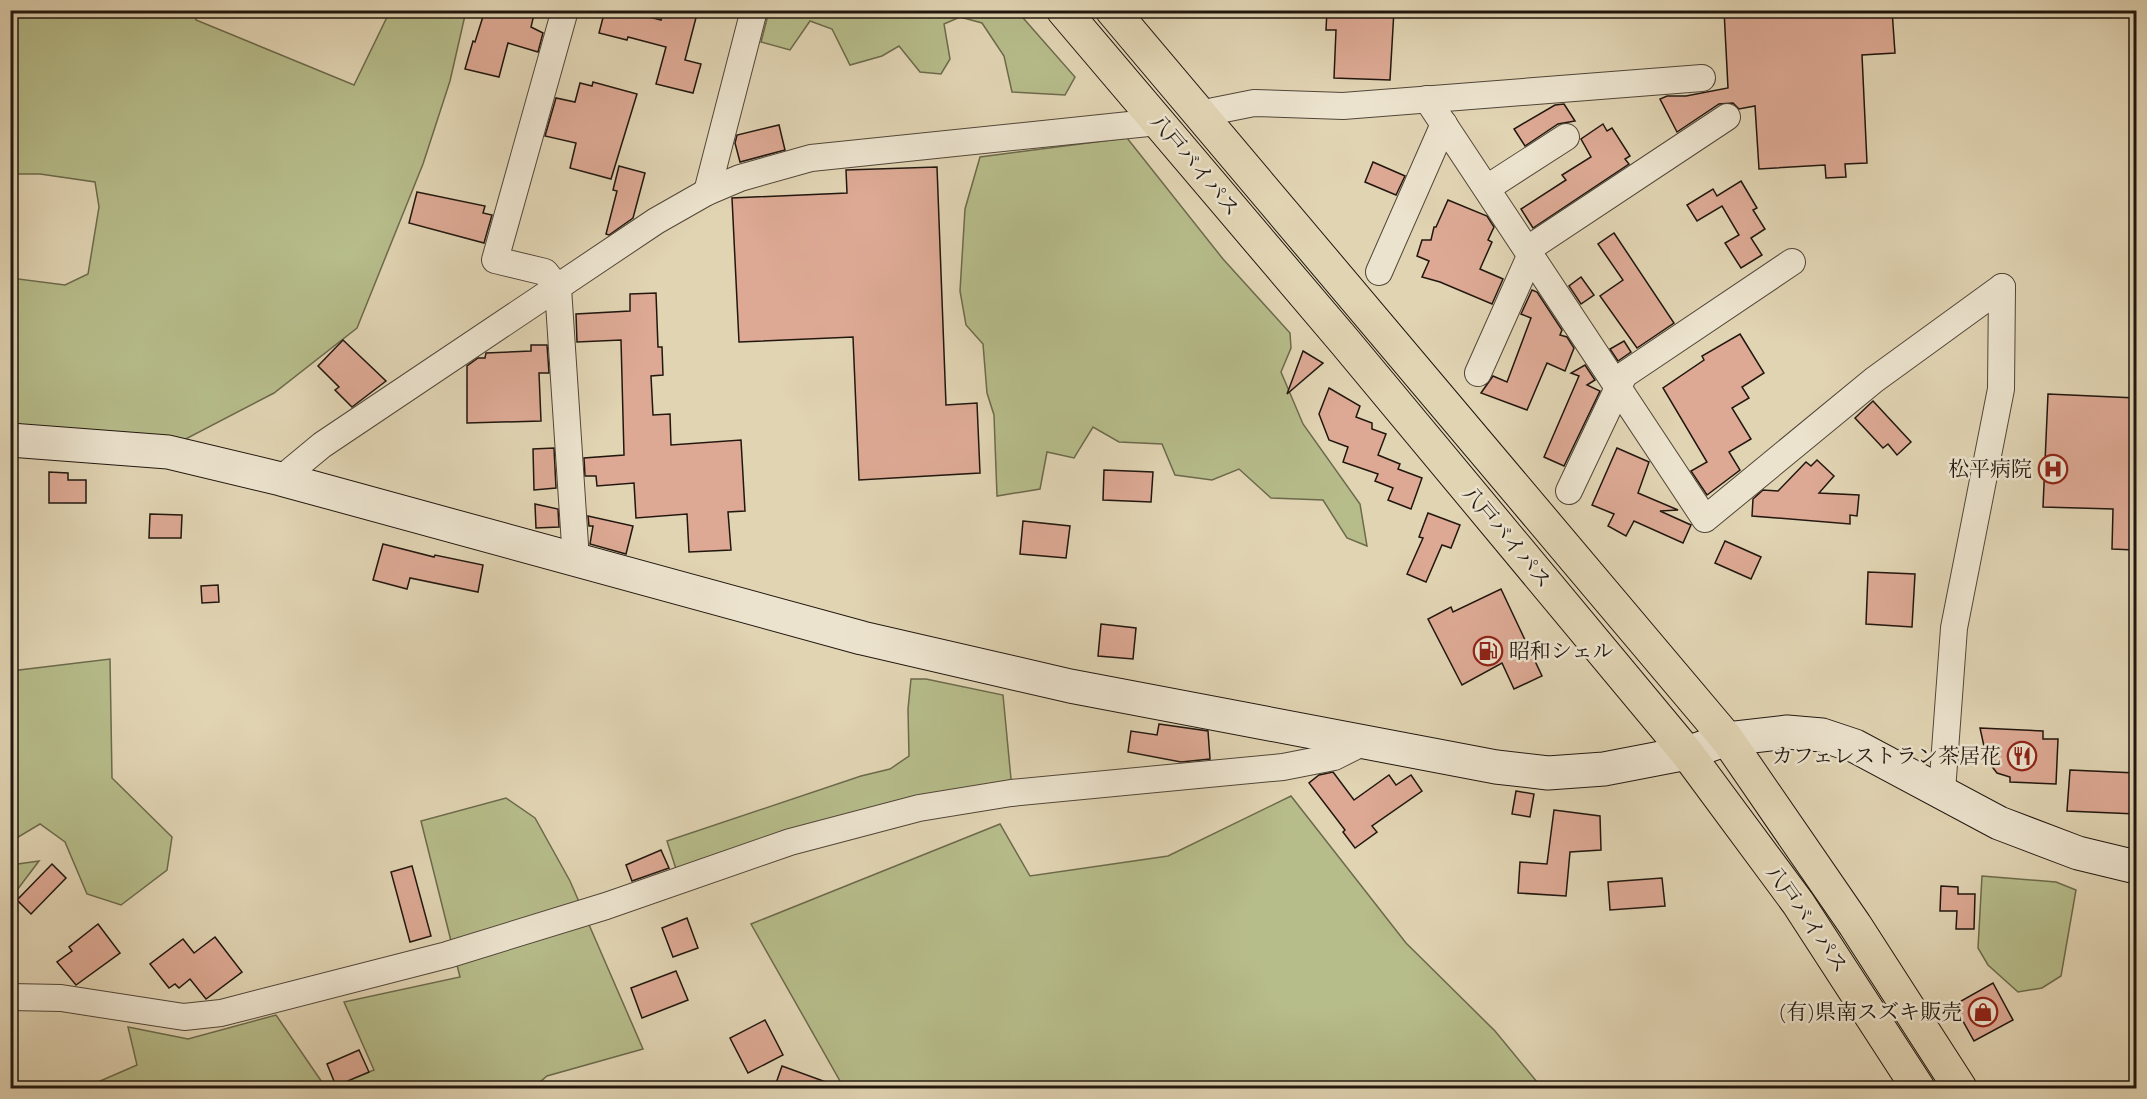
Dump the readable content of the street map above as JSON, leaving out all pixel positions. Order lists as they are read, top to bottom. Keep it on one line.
{"streets":{"highway":["八戸バイパス"]},"places":{"hospital":["松平病院"],"fuel station":["昭和シェル"],"restaurant":["カフェレストラン茶居花"],"shop":["(有)県南スズキ販売"]}}
